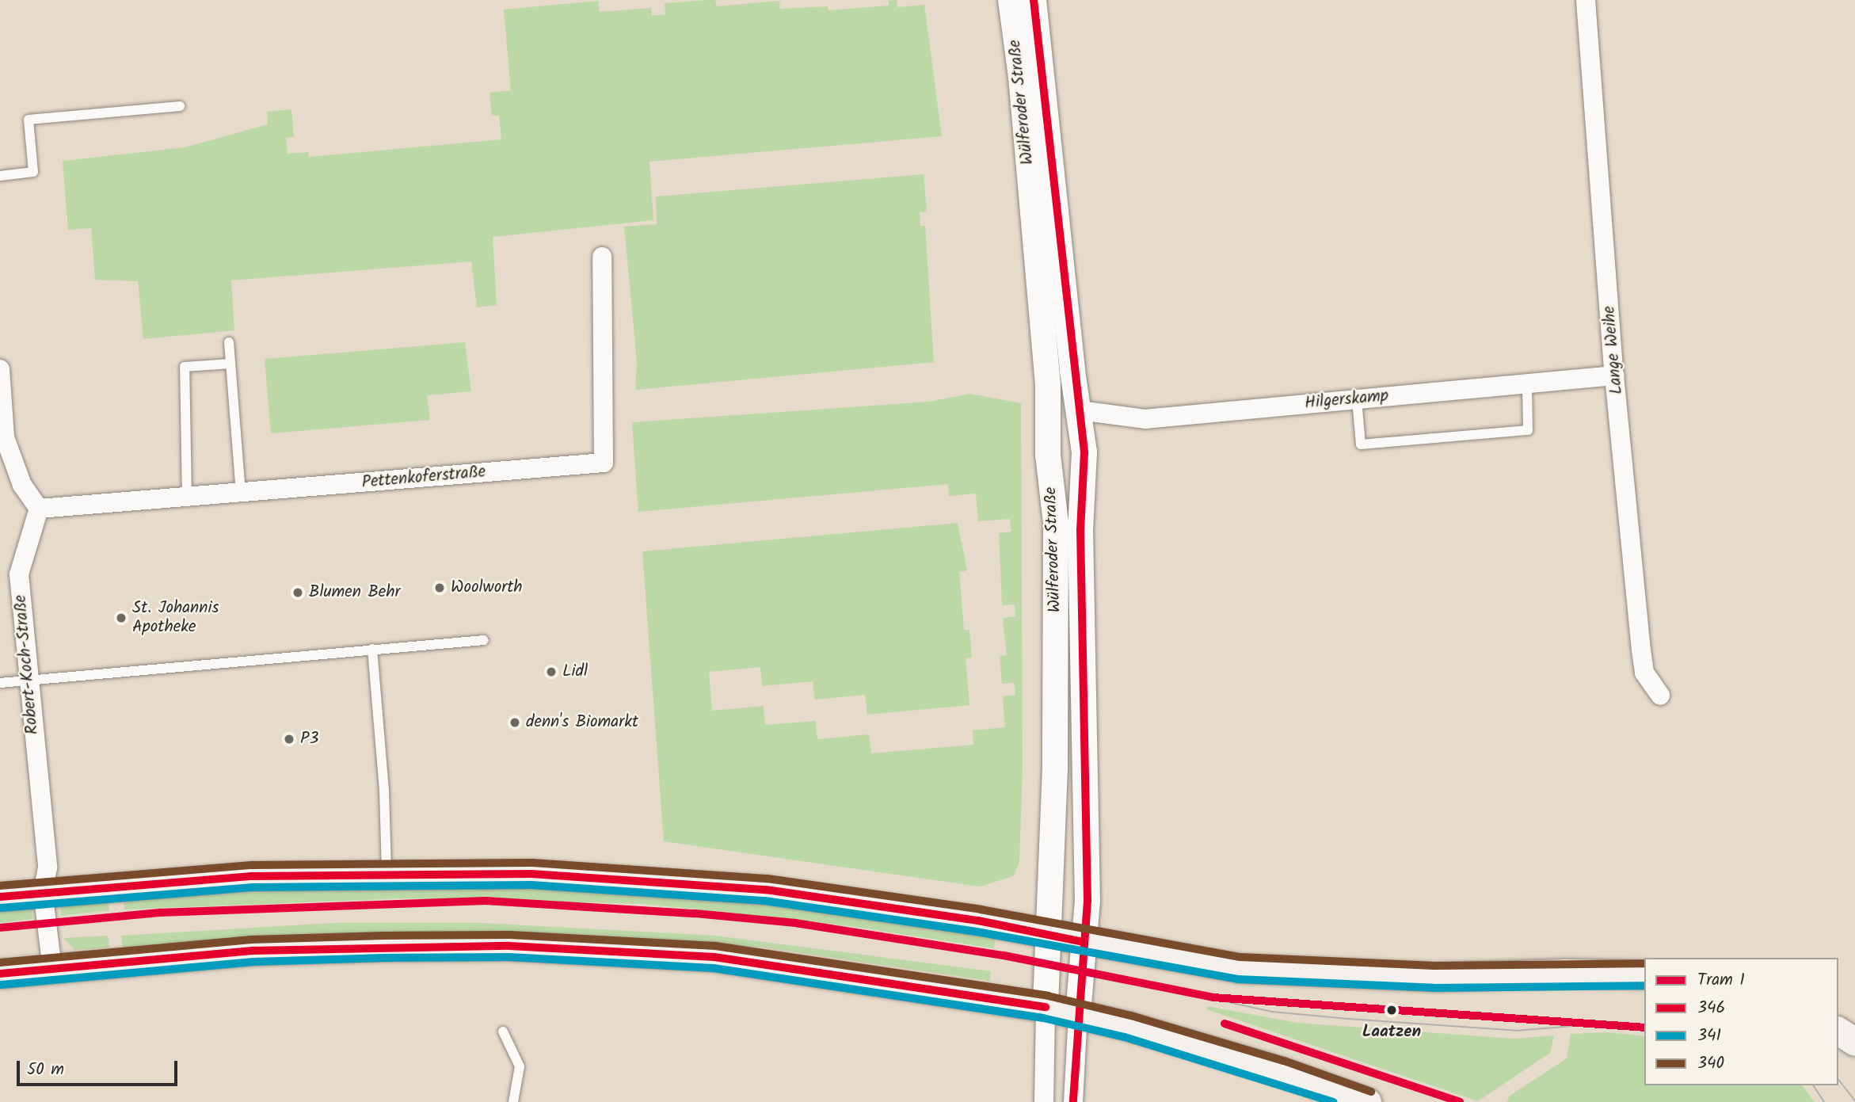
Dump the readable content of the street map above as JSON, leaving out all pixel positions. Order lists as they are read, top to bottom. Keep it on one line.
{"streets":{"street":["Wülferoder Straße","Lange Weihe","Hilgerskamp","Pettenkoferstraße","Robert-Koch-Straße"]},"crossings":[["Wülferoder Straße","Hilgerskamp"],["Lange Weihe","Hilgerskamp"],["Pettenkoferstraße","Robert-Koch-Straße"]],"places":["Woolworth","Blumen Behr","St. Johannis Apotheke","Lidl","denn's Biomarkt","P3","Laatzen"],"lines":["transit line 346","transit line 340","transit line 341","tram line 1"],"legend":["Tram 1","346","341","340"],"scale_bar":"50 m"}
